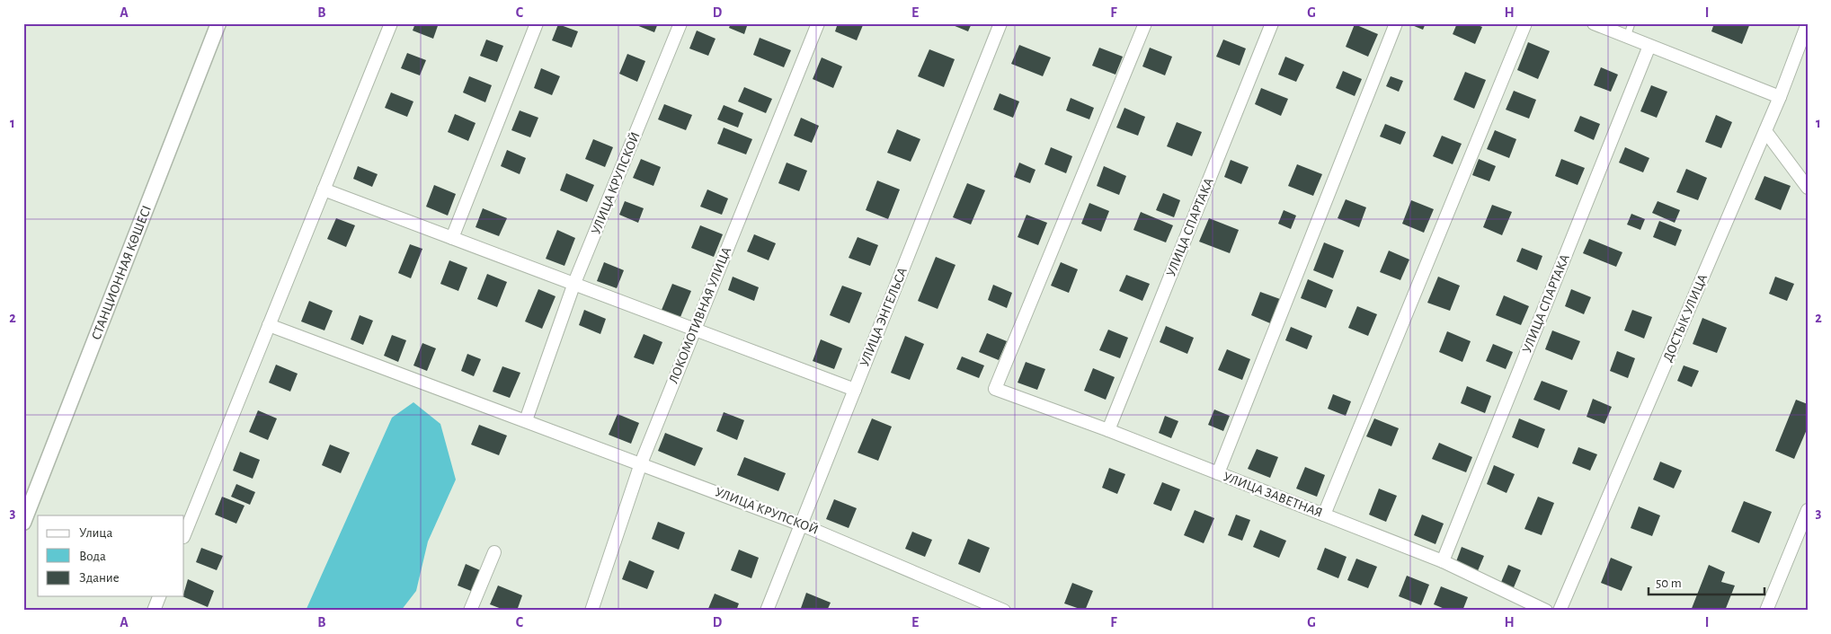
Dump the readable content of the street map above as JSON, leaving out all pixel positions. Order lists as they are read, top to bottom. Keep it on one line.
{"streets":{"street":["УЛИЦА КРУПСКОЙ","УЛИЦА СПАРТАКА","СТАНЦИОННАЯ КӨШЕСІ","ЛОКОМОТИВНАЯ УЛИЦА","УЛИЦА ЭНГЕЛЬСА","ДОСТЫК УЛИЦА","УЛИЦА ЗАВЕТНАЯ"]},"crossings":[["УЛИЦА КРУПСКОЙ","ЛОКОМОТИВНАЯ УЛИЦА"],["УЛИЦА КРУПСКОЙ","УЛИЦА ЭНГЕЛЬСА"],["УЛИЦА СПАРТАКА","УЛИЦА ЗАВЕТНАЯ"]],"legend":["Улица","Вода","Здание"],"scale_bar":"50 m","grid":{"columns":["A","B","C","D","E","F","G","H","I"],"rows":["1","2","3"]}}
